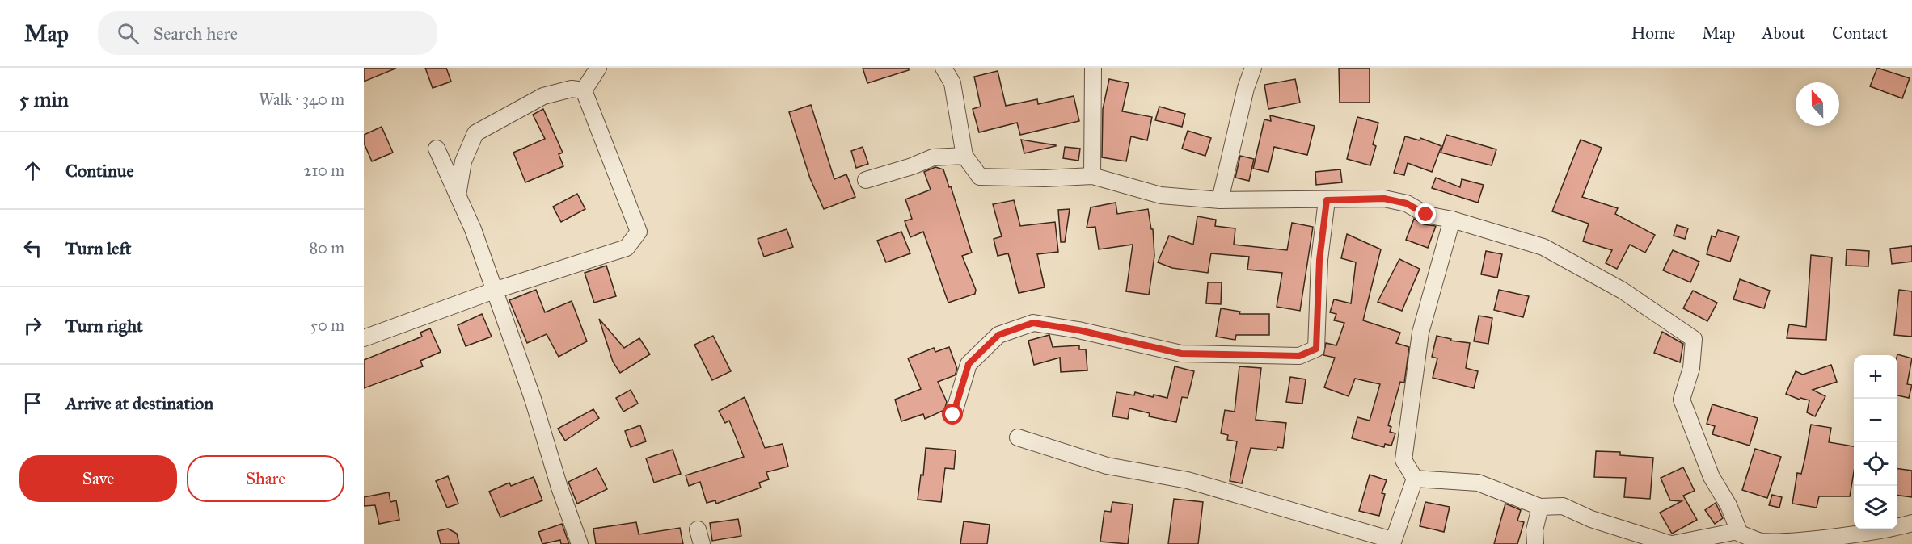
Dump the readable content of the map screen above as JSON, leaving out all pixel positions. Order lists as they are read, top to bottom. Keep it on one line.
{"north":"top","page":{"header":"Map","search":"Search here","nav":["Home","Map","About","Contact"],"heading":["5 min","Walk · 340 m"],"list":[["Continue","210 m"],["Turn left","80 m"],["Turn right","50 m"],"Arrive at destination"],"map_buttons":["+","−"],"buttons":["Save","Share"]}}
